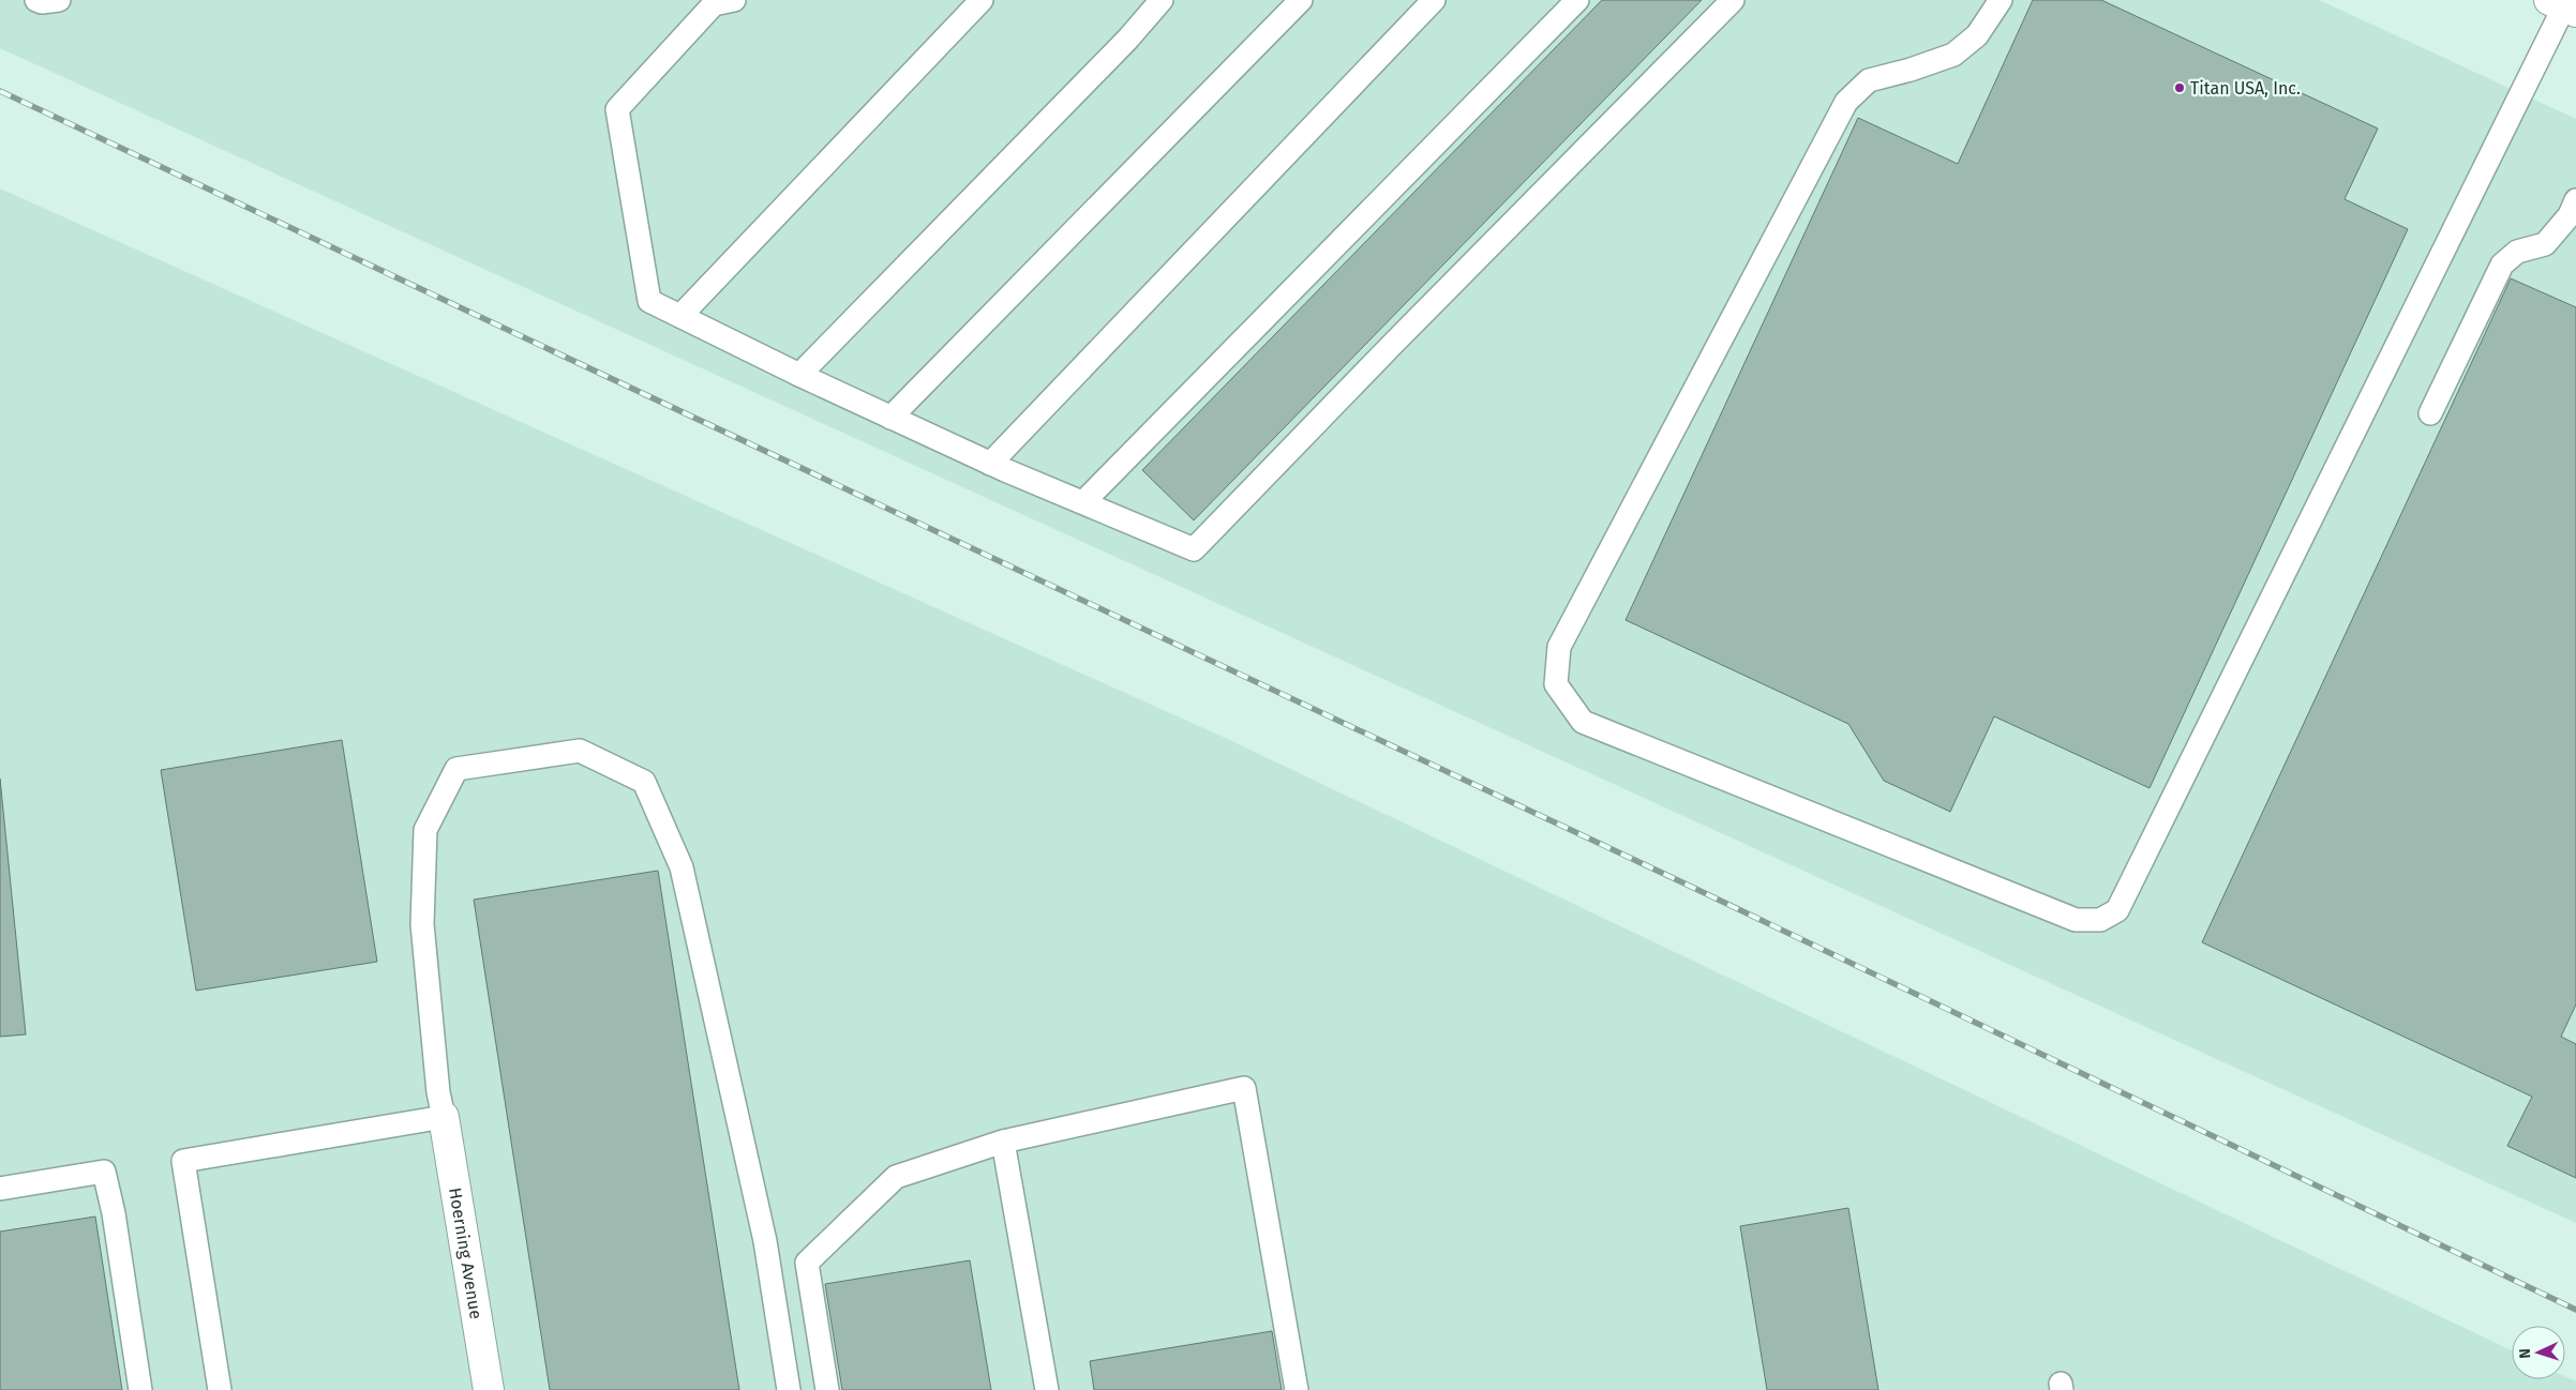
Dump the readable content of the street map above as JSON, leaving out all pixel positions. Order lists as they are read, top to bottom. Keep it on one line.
{"streets":{"street":["Hoerning Avenue"]},"places":["Titan USA, Inc."],"north":"left"}
